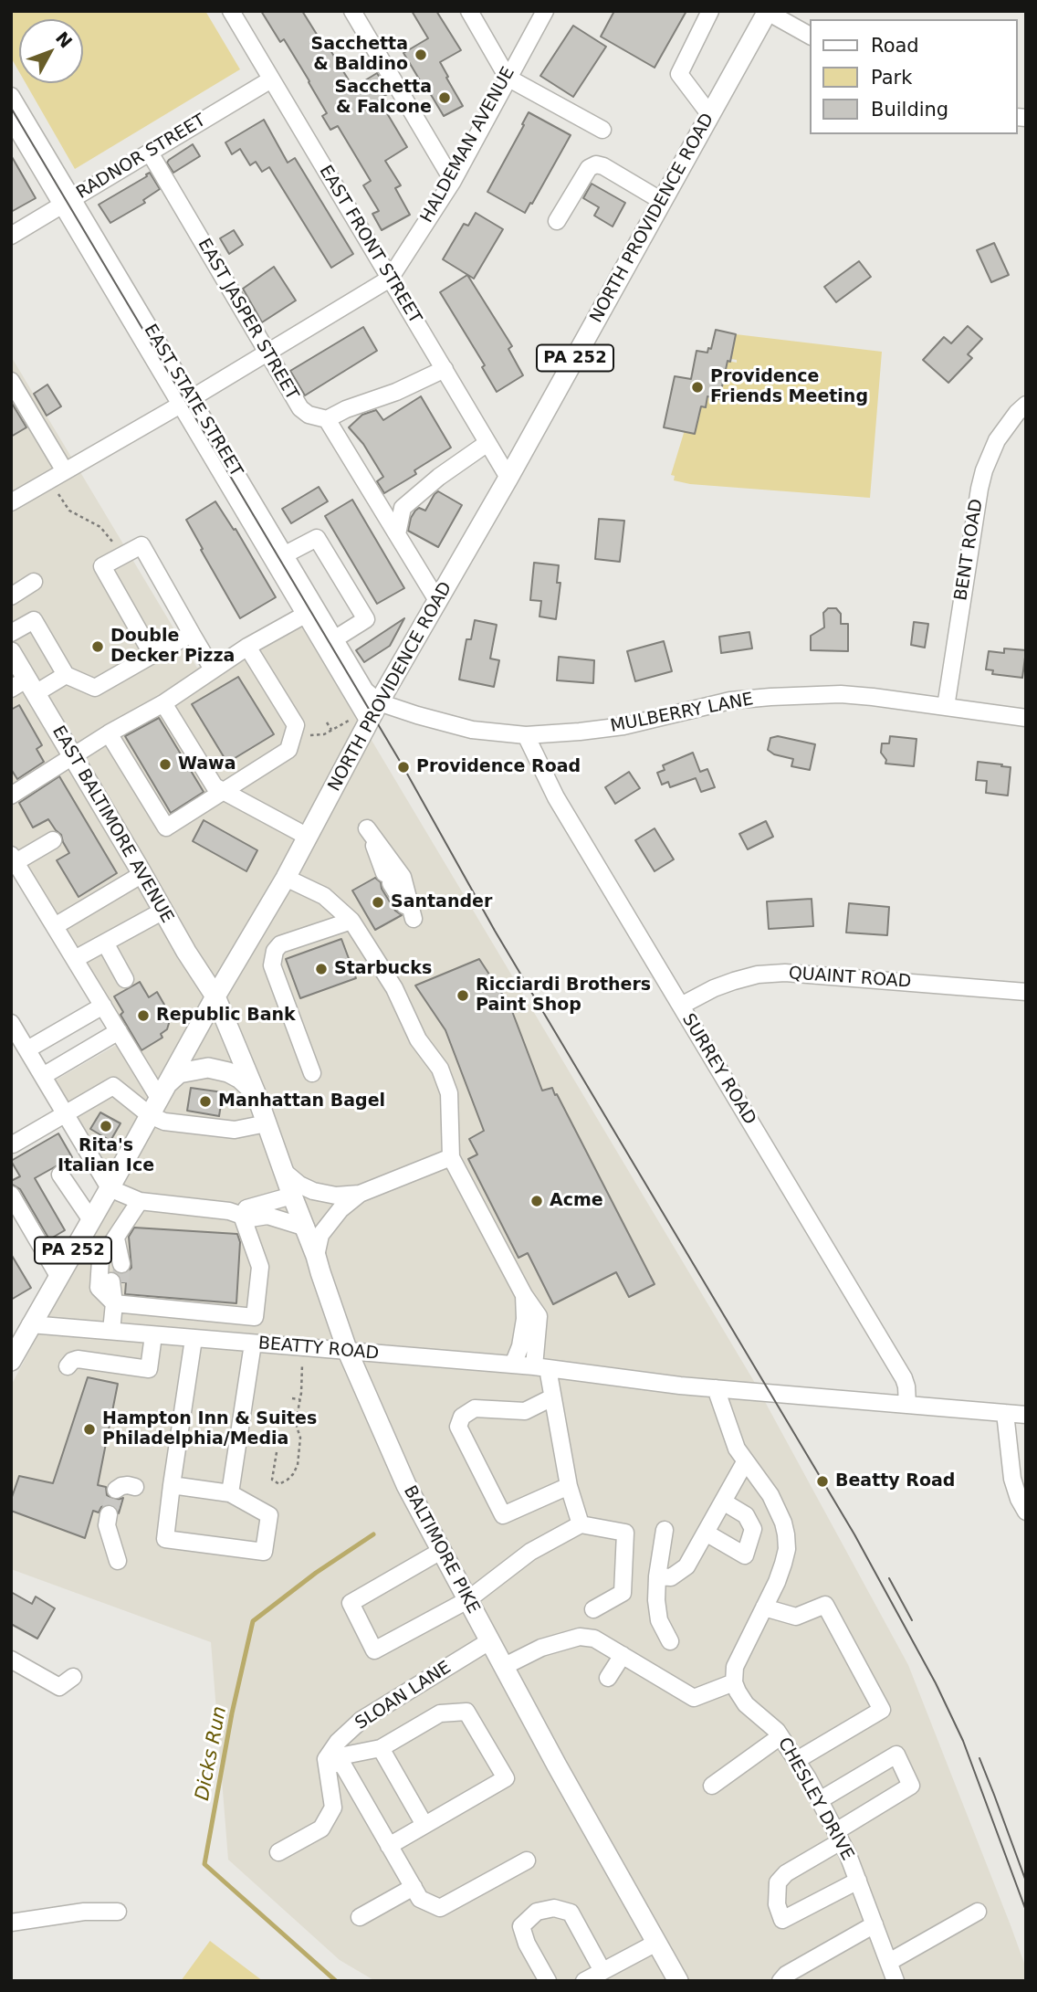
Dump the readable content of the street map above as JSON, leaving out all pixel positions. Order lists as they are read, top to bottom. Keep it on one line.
{"streets":{"main road":["NORTH PROVIDENCE ROAD","PA 252","EAST BALTIMORE AVENUE","BALTIMORE PIKE"],"street":["HALDEMAN AVENUE","RADNOR STREET","EAST FRONT STREET","EAST JASPER STREET","EAST STATE STREET","BENT ROAD","MULBERRY LANE","QUAINT ROAD","SURREY ROAD","BEATTY ROAD","SLOAN LANE","CHESLEY DRIVE"]},"crossings":[["HALDEMAN AVENUE","EAST FRONT STREET"],["RADNOR STREET","EAST FRONT STREET"],["RADNOR STREET","EAST JASPER STREET"],["RADNOR STREET","EAST STATE STREET"],["NORTH PROVIDENCE ROAD","EAST FRONT STREET"],["NORTH PROVIDENCE ROAD","EAST STATE STREET"],["NORTH PROVIDENCE ROAD","MULBERRY LANE"],["NORTH PROVIDENCE ROAD","EAST BALTIMORE AVENUE"],["NORTH PROVIDENCE ROAD","BEATTY ROAD"],["EAST STATE STREET","MULBERRY LANE"],["BENT ROAD","MULBERRY LANE"],["MULBERRY LANE","SURREY ROAD"],["EAST BALTIMORE AVENUE","BALTIMORE PIKE"],["QUAINT ROAD","SURREY ROAD"],["SURREY ROAD","BEATTY ROAD"],["BEATTY ROAD","BALTIMORE PIKE"],["BALTIMORE PIKE","SLOAN LANE"]],"water":["Dicks Run"],"places":["Sacchetta & Baldino","Sacchetta & Falcone","Providence Friends Meeting","Double Decker Pizza","Wawa","Providence Road","Santander","Starbucks","Ricciardi Brothers Paint Shop","Republic Bank","Manhattan Bagel","Rita's Italian Ice","Acme","Hampton Inn & Suites Philadelphia/Media","Beatty Road"],"legend":["Road","Park","Building"],"north":"top right"}
